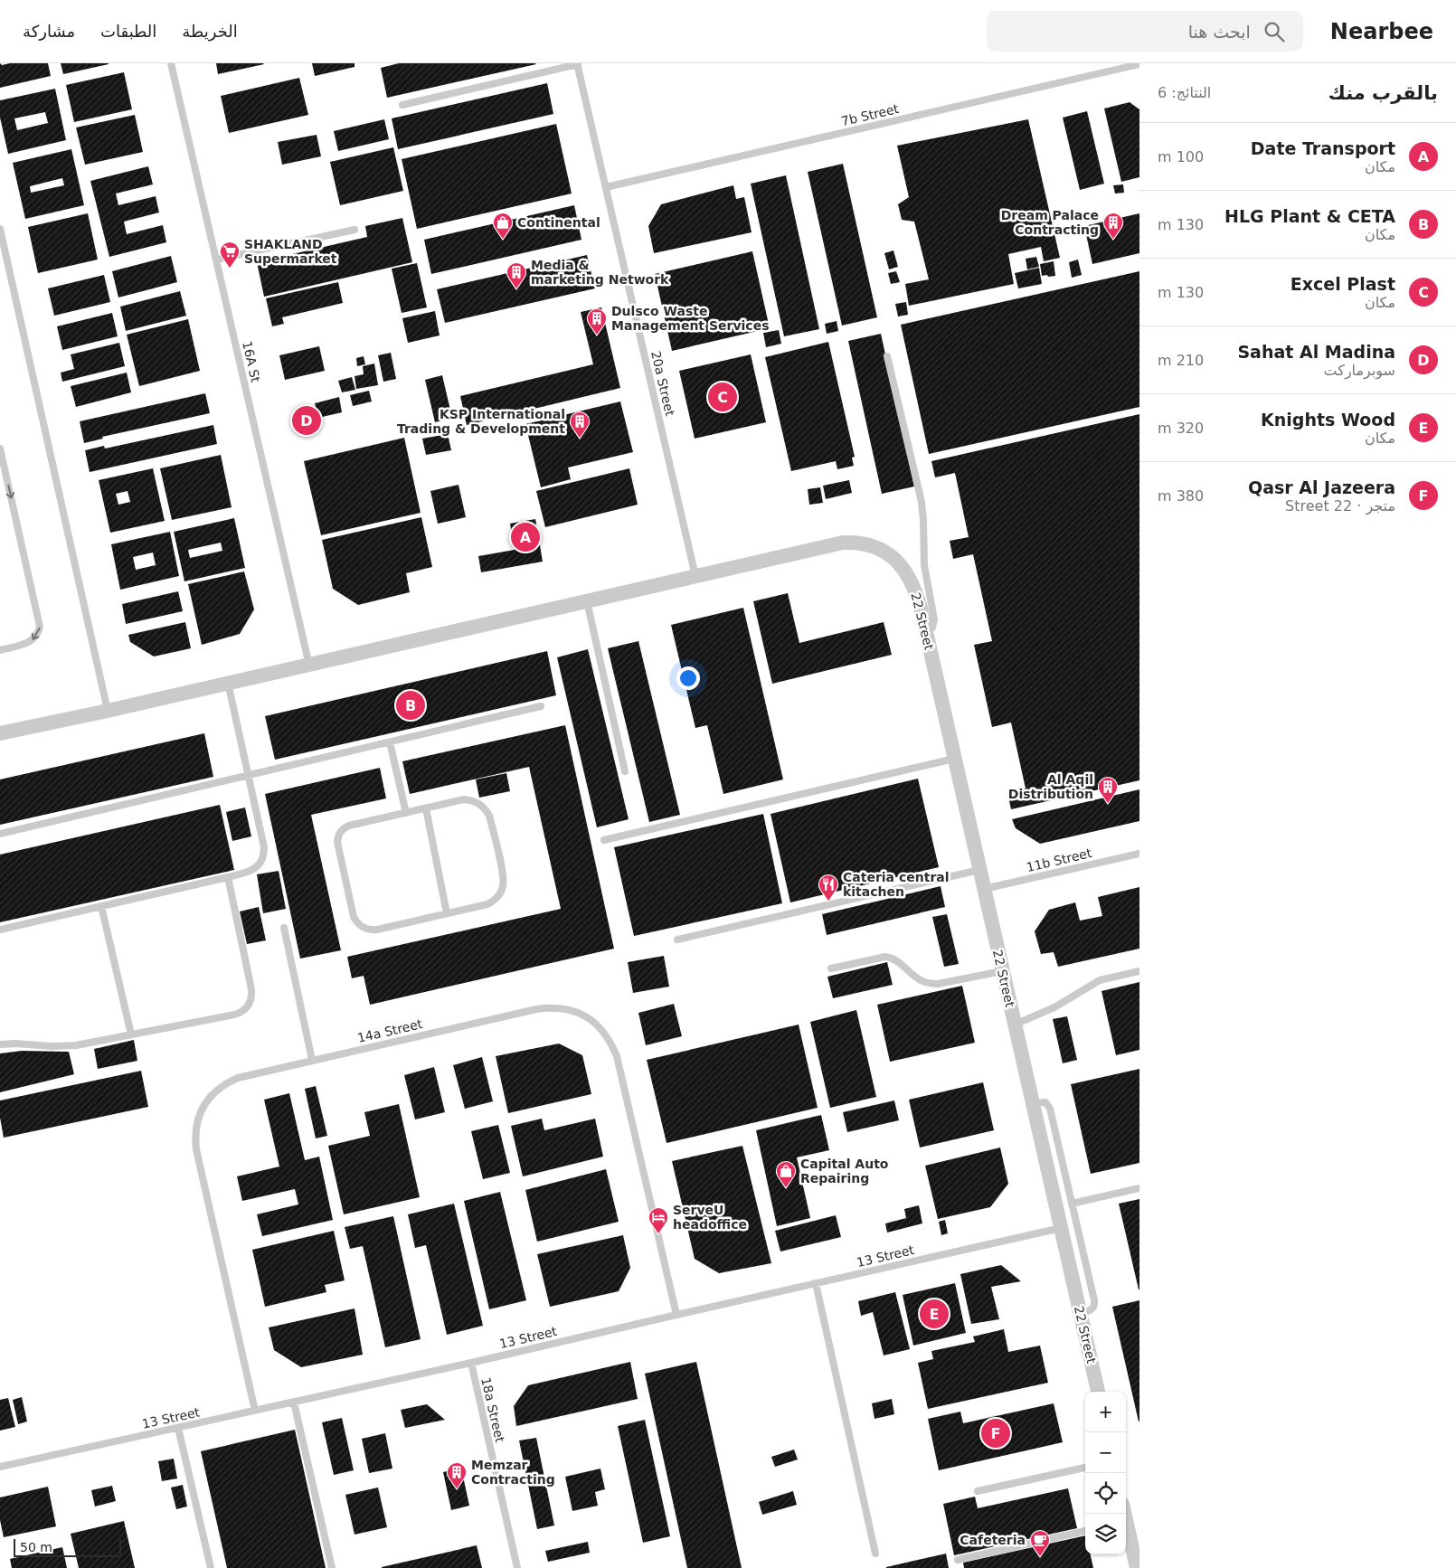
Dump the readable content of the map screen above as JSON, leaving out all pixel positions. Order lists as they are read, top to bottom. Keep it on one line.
{"streets":{"street":["22 Street"],"lane":["7b Street","16A St","20a Street","11b Street","14a Street","13 Street","18a Street"]},"crossings":[["7b Street","20a Street"],["20a Street","22 Street"],["22 Street","11b Street"],["22 Street","13 Street"],["14a Street","13 Street"],["13 Street","18a Street"]],"places":{"shop":["Continental","Capital Auto Repairing"],"building":["Dream Palace Contracting","Media & marketing Network","Dulsco Waste Management Services","KSP International Trading & Development","Al Aqil Distribution","Memzar Contracting"],"supermarket":["SHAKLAND Supermarket"],"restaurant":["Cateria central kitachen"],"hotel":["ServeU headoffice"],"cafe":["Cafeteria"]},"scale_bar":"50 m","page":{"header":"Nearbee","search":"ابحث هنا","nav":["الخريطة","الطبقات","مشاركة"],"heading":["بالقرب منك","النتائج: 6"],"list":[{"mark":"A","name":"Date Transport","note":"مكان","value":"100 m"},{"mark":"B","name":"HLG Plant & CETA","note":"مكان","value":"130 m"},{"mark":"C","name":"Excel Plast","note":"مكان","value":"130 m"},{"mark":"D","name":"Sahat Al Madina","note":"سوبرماركت","value":"210 m"},{"mark":"E","name":"Knights Wood","note":"مكان","value":"320 m"},{"mark":"F","name":"Qasr Al Jazeera","note":"متجر · 22 Street","value":"380 m"}],"pins":["C","D","A","B","E","F"],"map_buttons":["+","−"],"scale":"50 m"}}
